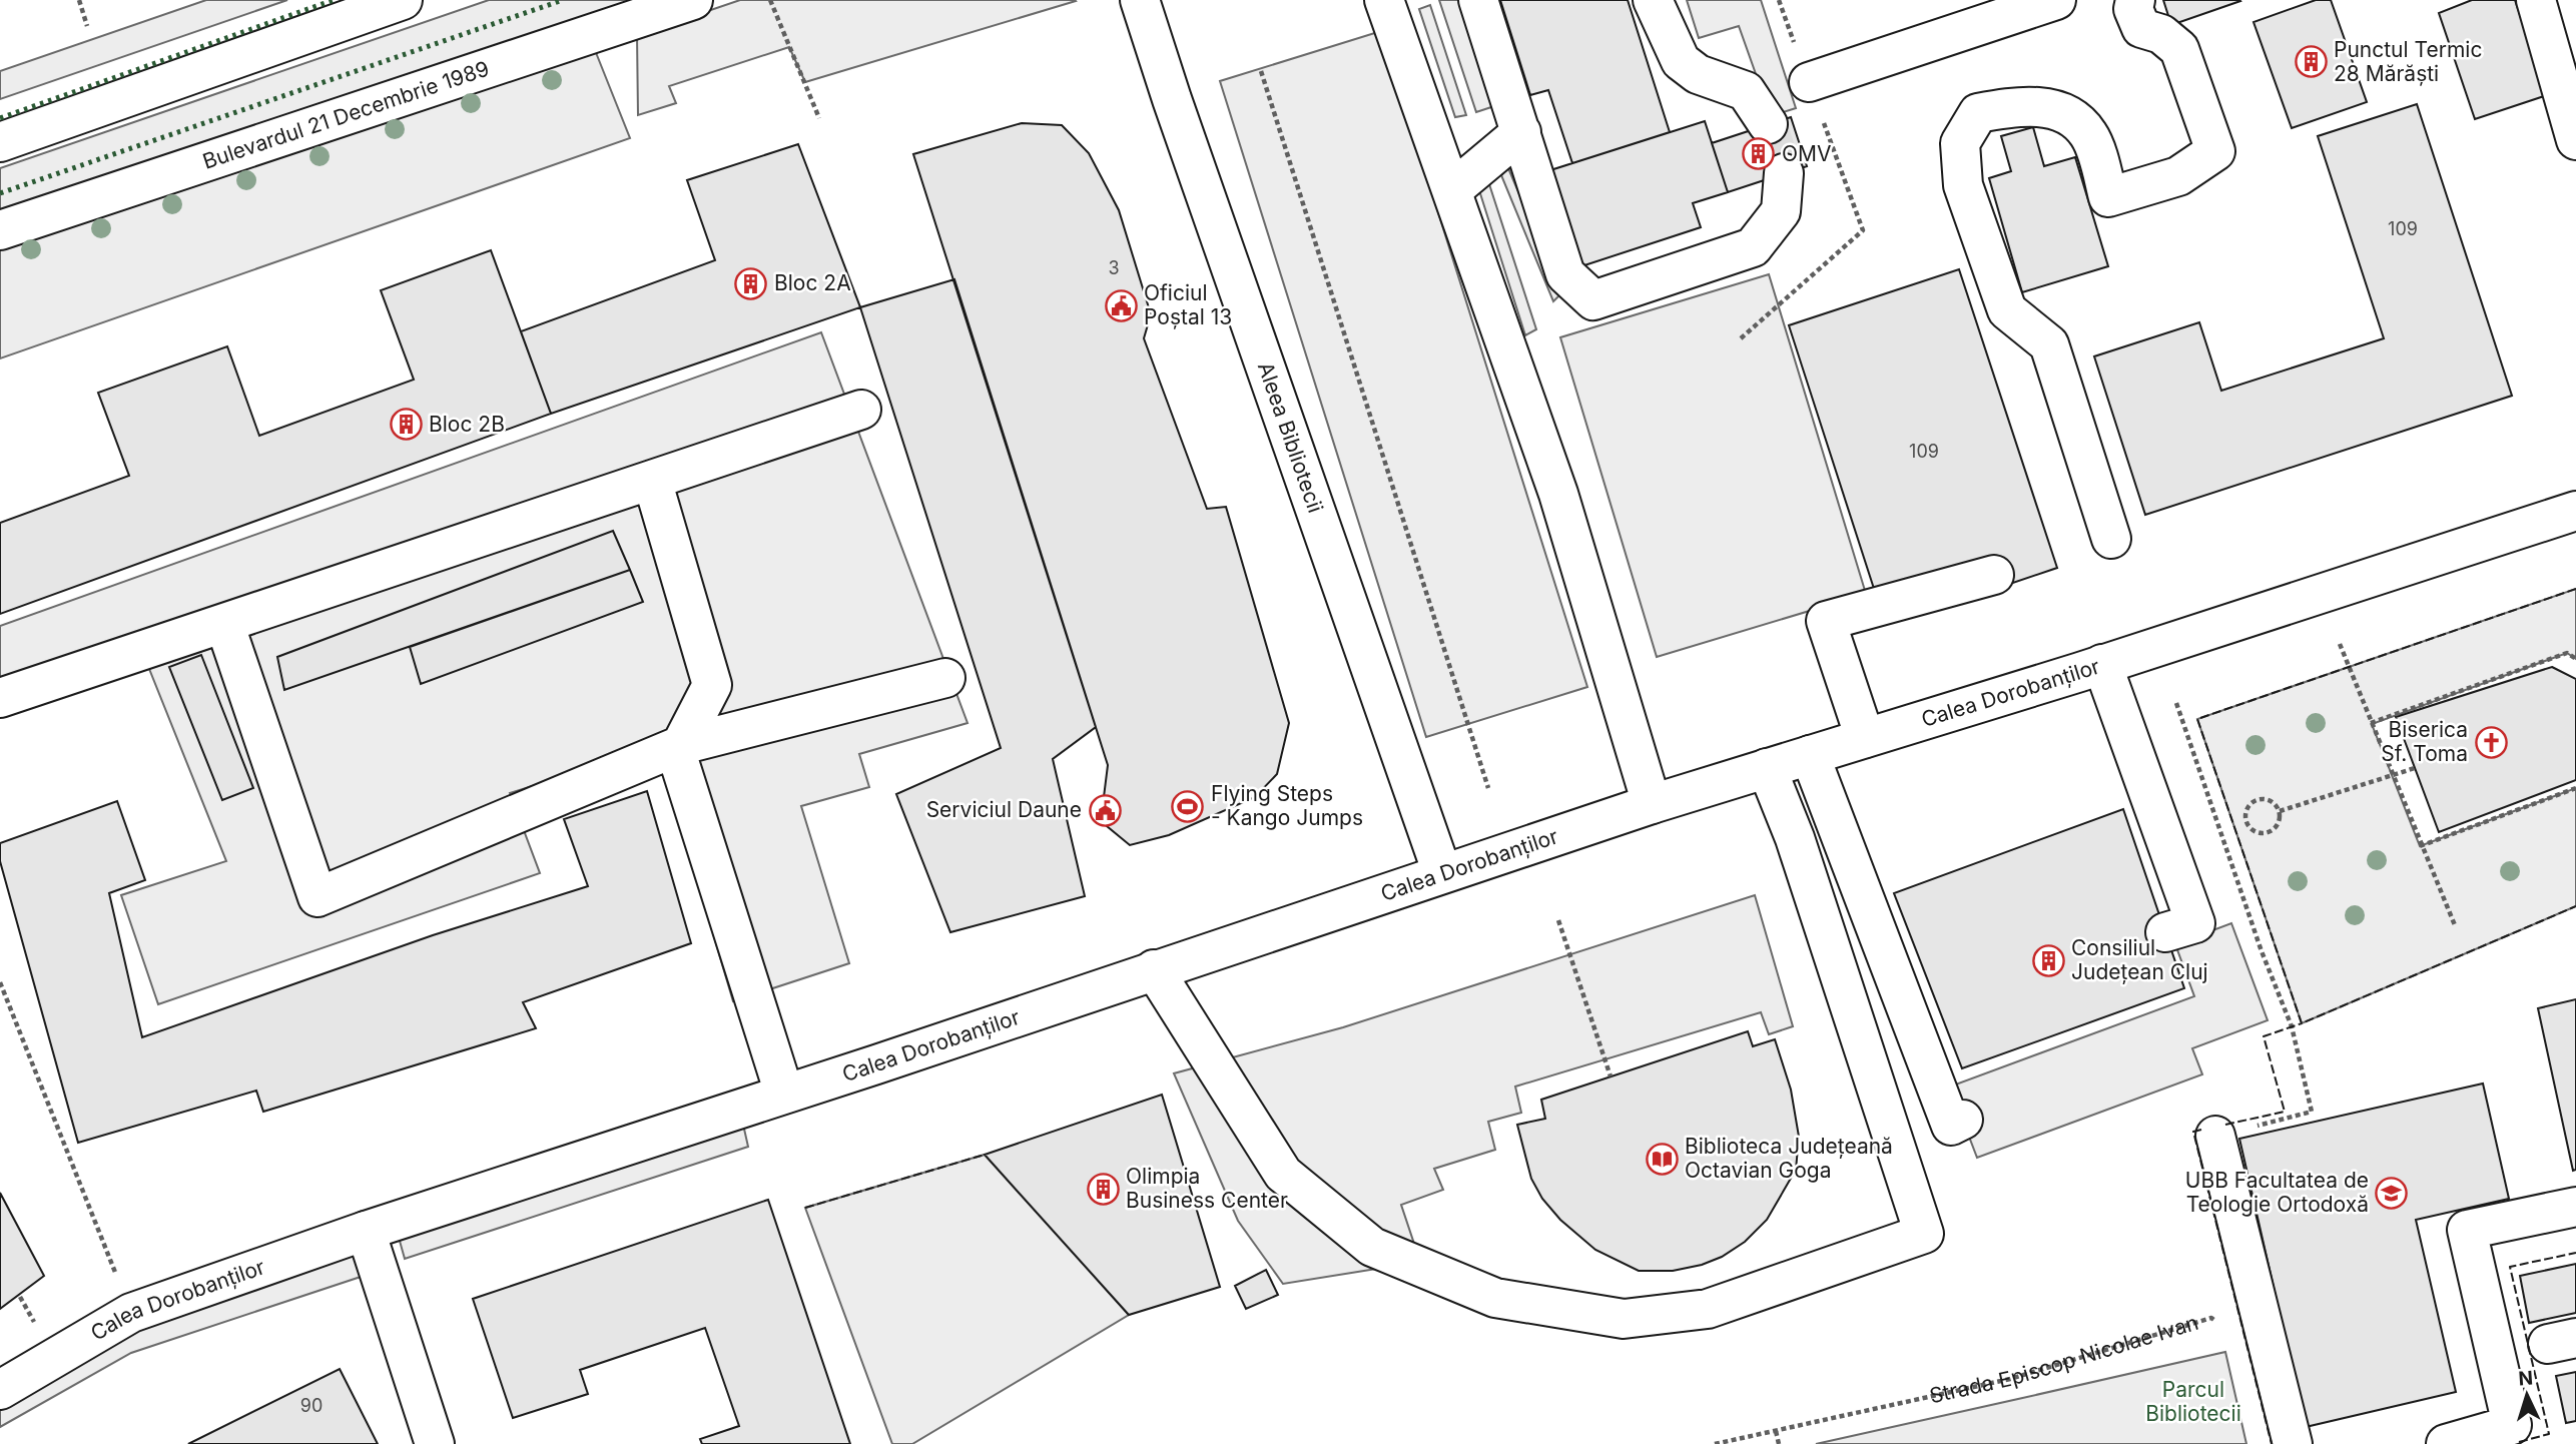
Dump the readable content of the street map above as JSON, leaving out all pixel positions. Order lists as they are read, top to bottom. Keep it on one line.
{"streets":{"main road":["Bulevardul 21 Decembrie 1989","Aleea Bibliotecii","Calea Dorobanților"],"path":["Strada Episcop Nicolae Ivan"]},"crossings":[["Aleea Bibliotecii","Calea Dorobanților"]],"parks":["Parcul Bibliotecii"],"places":{"building":["Punctul Termic 28 Mărăști","OMV","Bloc 2A","Bloc 2B","Consiliul Județean Cluj","Olimpia Business Center"],"public building":["Oficiul Poștal 13","Serviciul Daune"],"church":["Biserica Sf. Toma"],"sports":["Flying Steps - Kango Jumps"],"library":["Biblioteca Județeană Octavian Goga"],"school or university":["UBB Facultatea de Teologie Ortodoxă"]},"house_numbers":["109","3","109","90"],"north":"top"}
